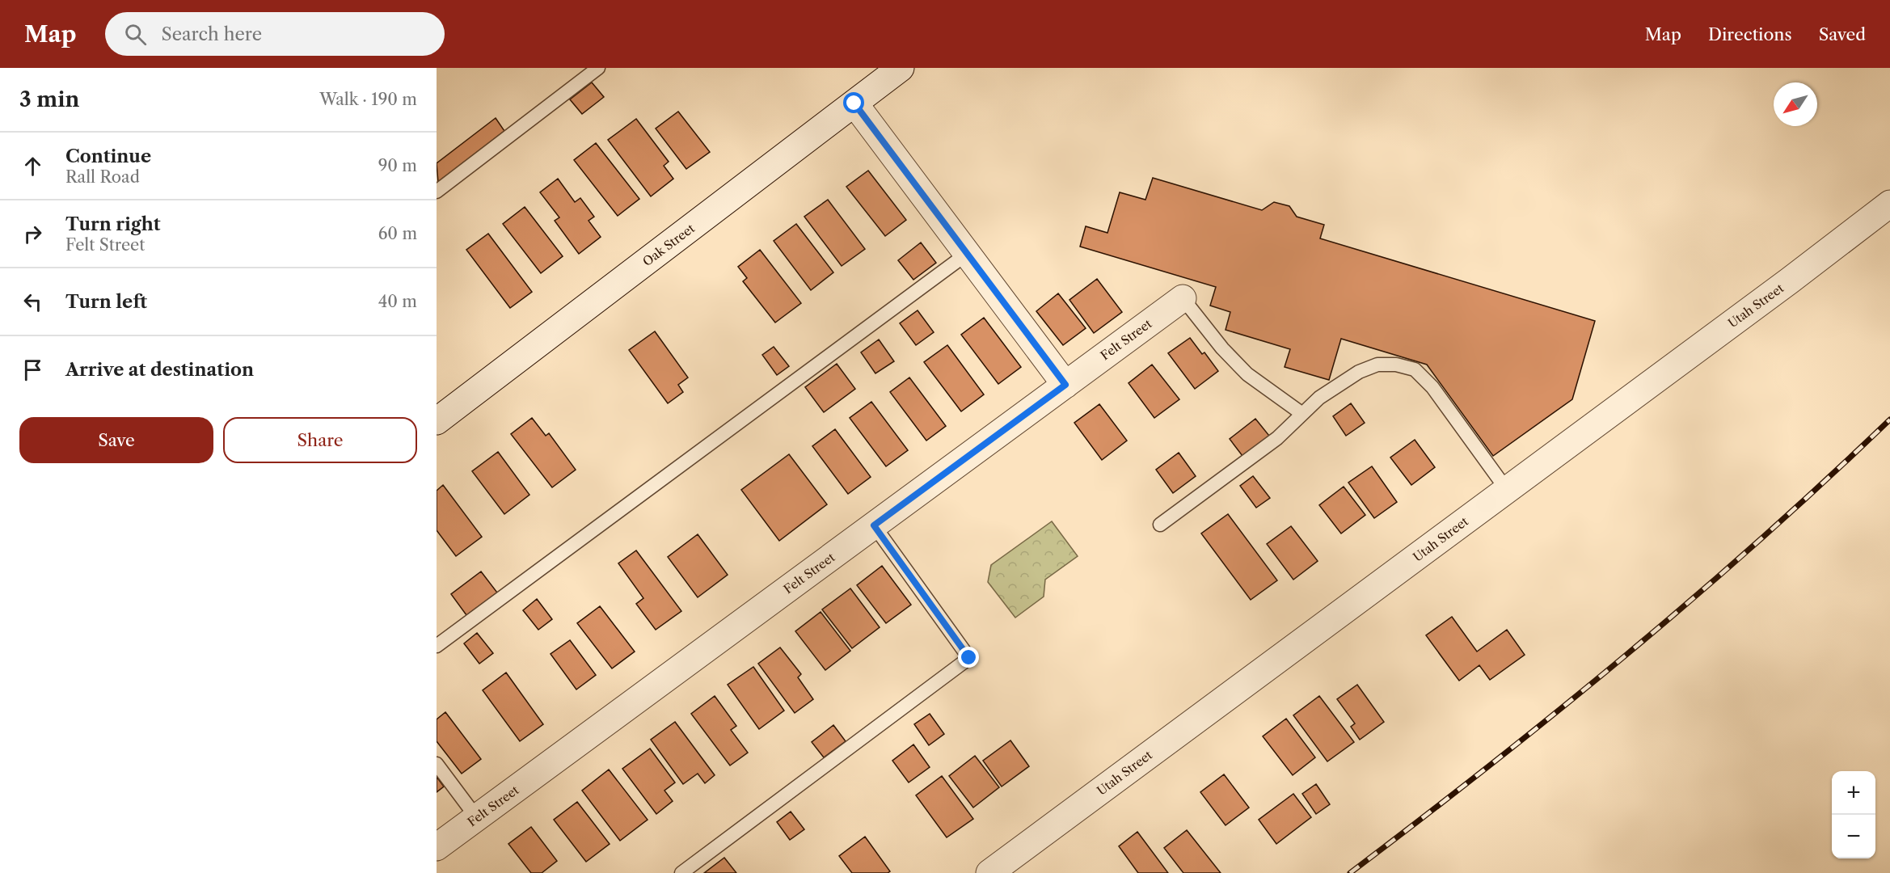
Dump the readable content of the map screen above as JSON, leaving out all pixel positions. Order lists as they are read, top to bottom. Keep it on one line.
{"streets":{"street":["Oak Street","Utah Street","Felt Street"]},"north":"bottom left","page":{"header":"Map","search":"Search here","nav":["Map","Directions","Saved"],"heading":["3 min","Walk · 190 m"],"list":[["Continue","Rall Road","90 m"],["Turn right","Felt Street","60 m"],["Turn left","40 m"],"Arrive at destination"],"buttons":["Save","Share"],"map_buttons":["+","−"]}}
